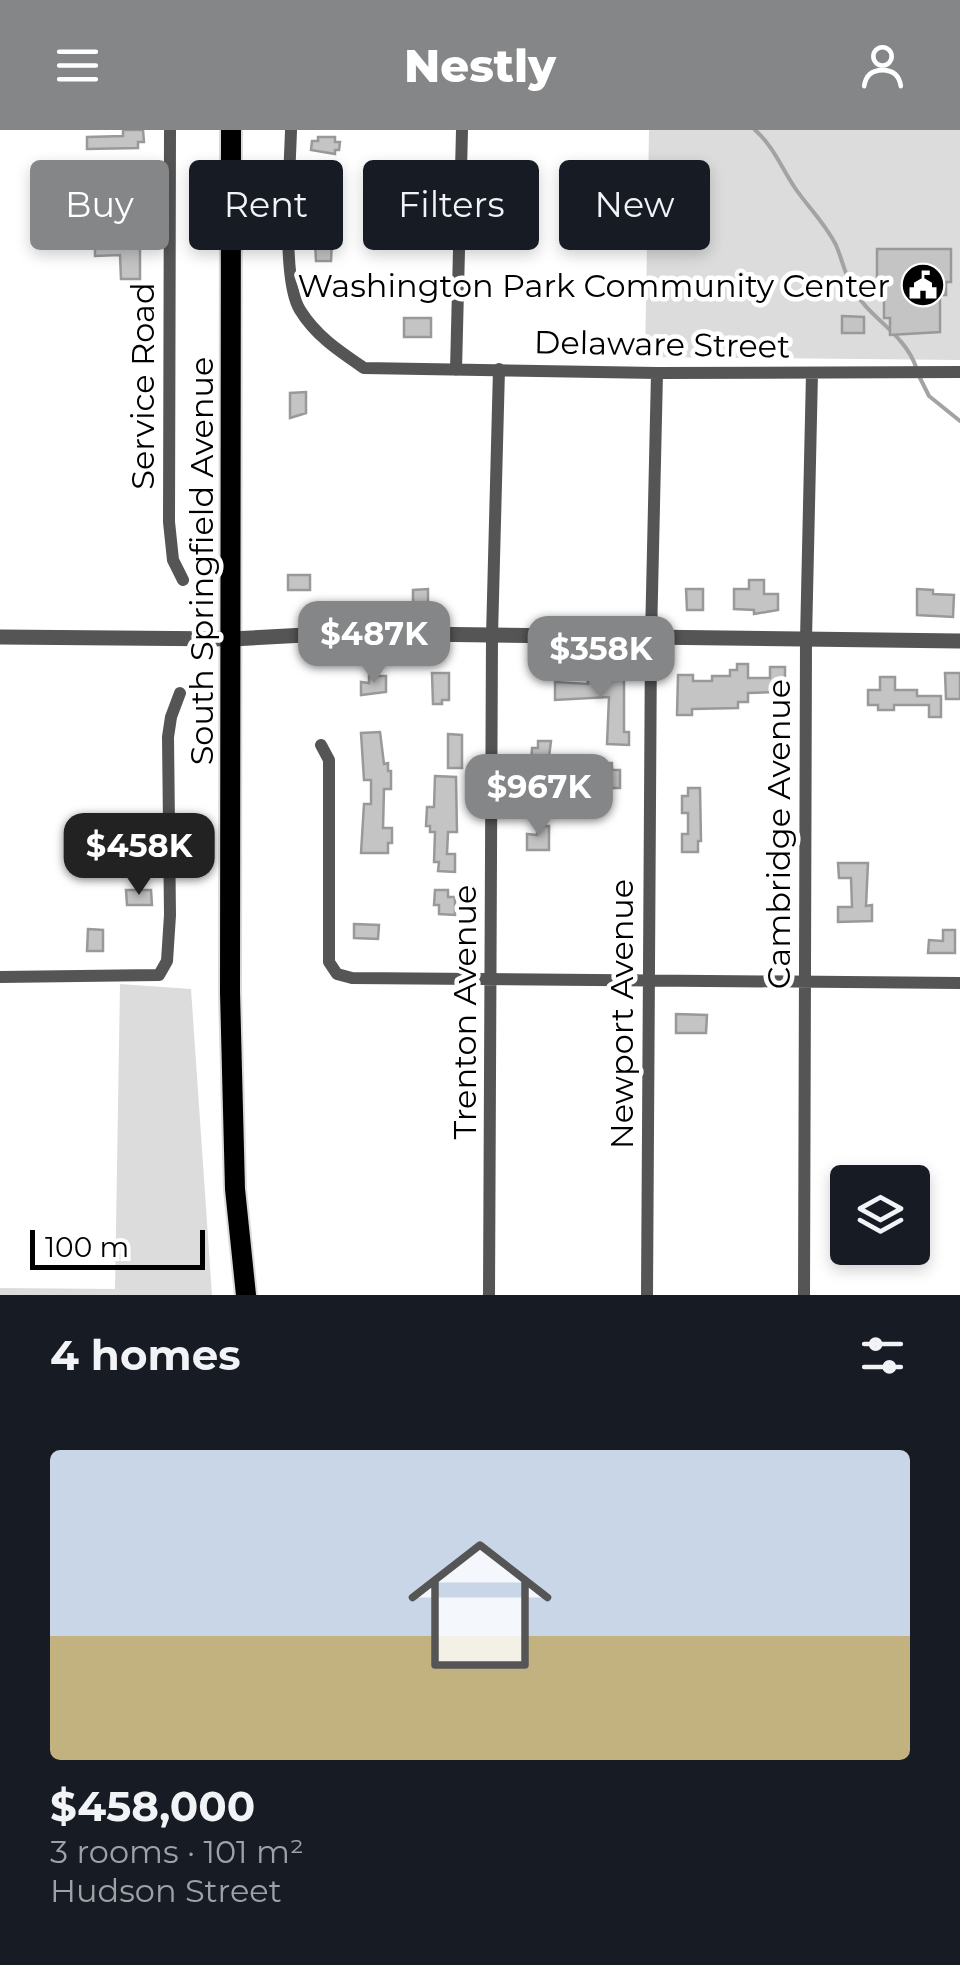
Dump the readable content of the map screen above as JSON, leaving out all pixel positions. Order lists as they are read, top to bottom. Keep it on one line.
{"streets":{"main road":["South Springfield Avenue"],"street":["Delaware Street","Service Road","Cambridge Avenue","Trenton Avenue","Newport Avenue"]},"crossings":[["Delaware Street","Cambridge Avenue"],["Delaware Street","Trenton Avenue"],["Delaware Street","Newport Avenue"]],"places":{"public building":["Washington Park Community Center"]},"scale_bar":"100 m","page":{"header":"Nestly","chip":["Buy","Rent","Filters","New"],"price":["$487K","$358K","$967K","$458K"],"scale":"100 m","heading":"4 homes","list":[{"name":"$458,000","note":"3 rooms · 101 m² · Hudson Street"}]}}
